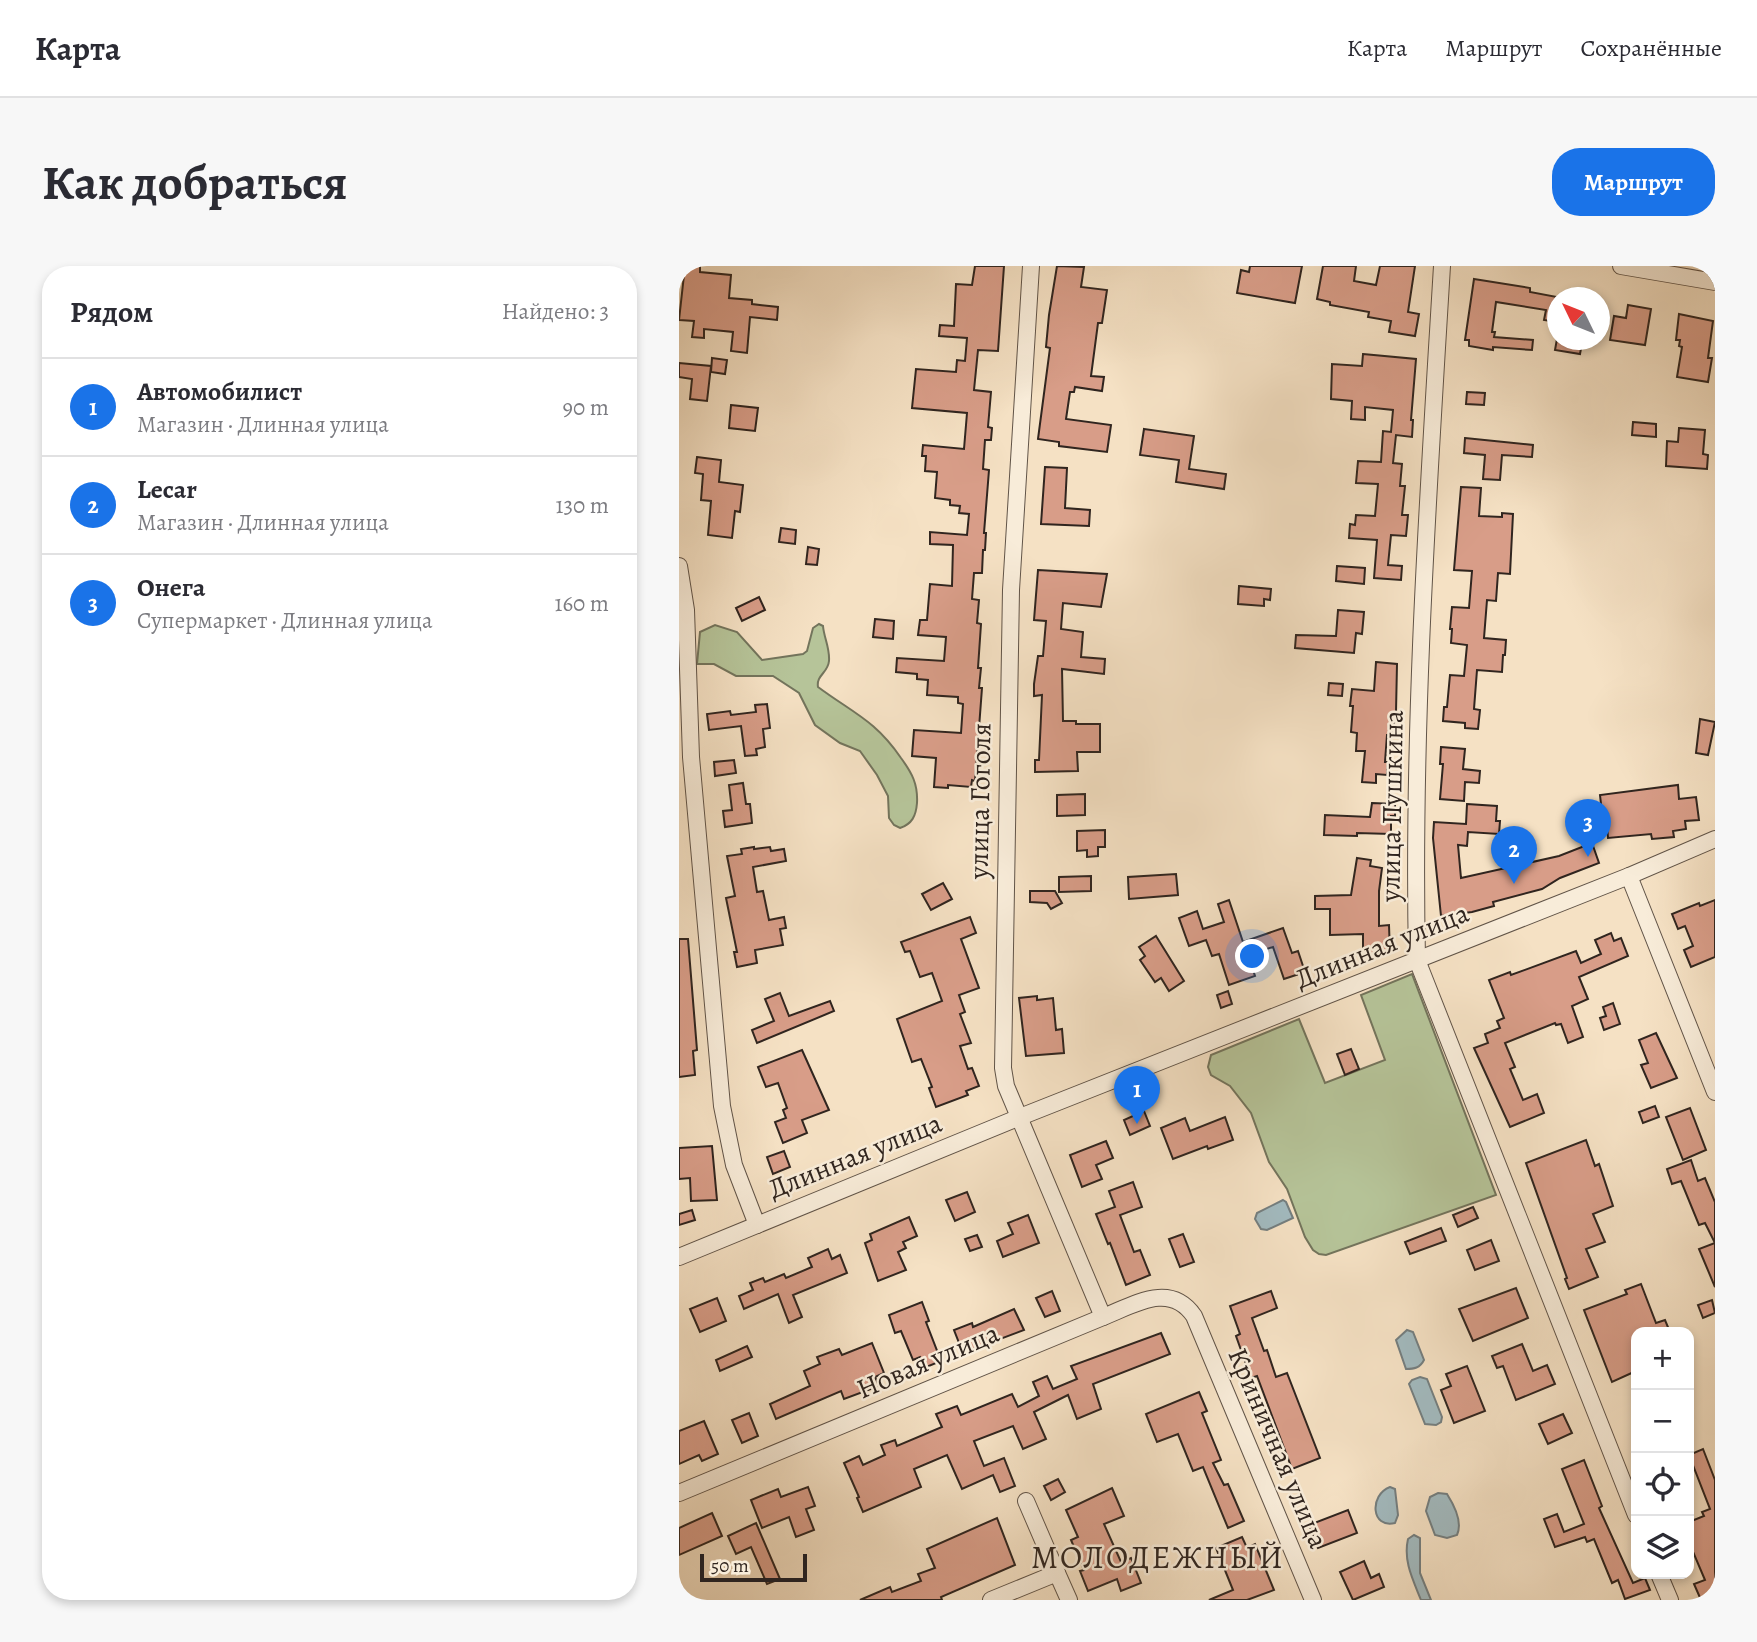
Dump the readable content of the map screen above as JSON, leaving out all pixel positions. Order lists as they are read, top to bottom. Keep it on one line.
{"streets":{"street":["улица Гоголя","улица Пушкина","Длинная улица","Новая улица","Криничная улица"]},"crossings":[["улица Гоголя","Длинная улица"],["улица Гоголя","Новая улица"],["улица Пушкина","Длинная улица"],["Новая улица","Криничная улица"]],"districts":["МОЛОДЕЖНЫЙ"],"scale_bar":"50 m","north":"top left","page":{"header":"Карта","nav":["Карта","Маршрут","Сохранённые"],"buttons":"Маршрут","title":"Как добраться","heading":["Рядом","Найдено: 3"],"list":[{"mark":"1","name":"Автомобилист","note":"Магазин · Длинная улица","value":"90 m"},{"mark":"2","name":"Lecar","note":"Магазин · Длинная улица","value":"130 m"},{"mark":"3","name":"Онега","note":"Супермаркет · Длинная улица","value":"160 m"}],"pins":["3","2","1"],"map_buttons":["+","−"],"scale":"50 m"}}
